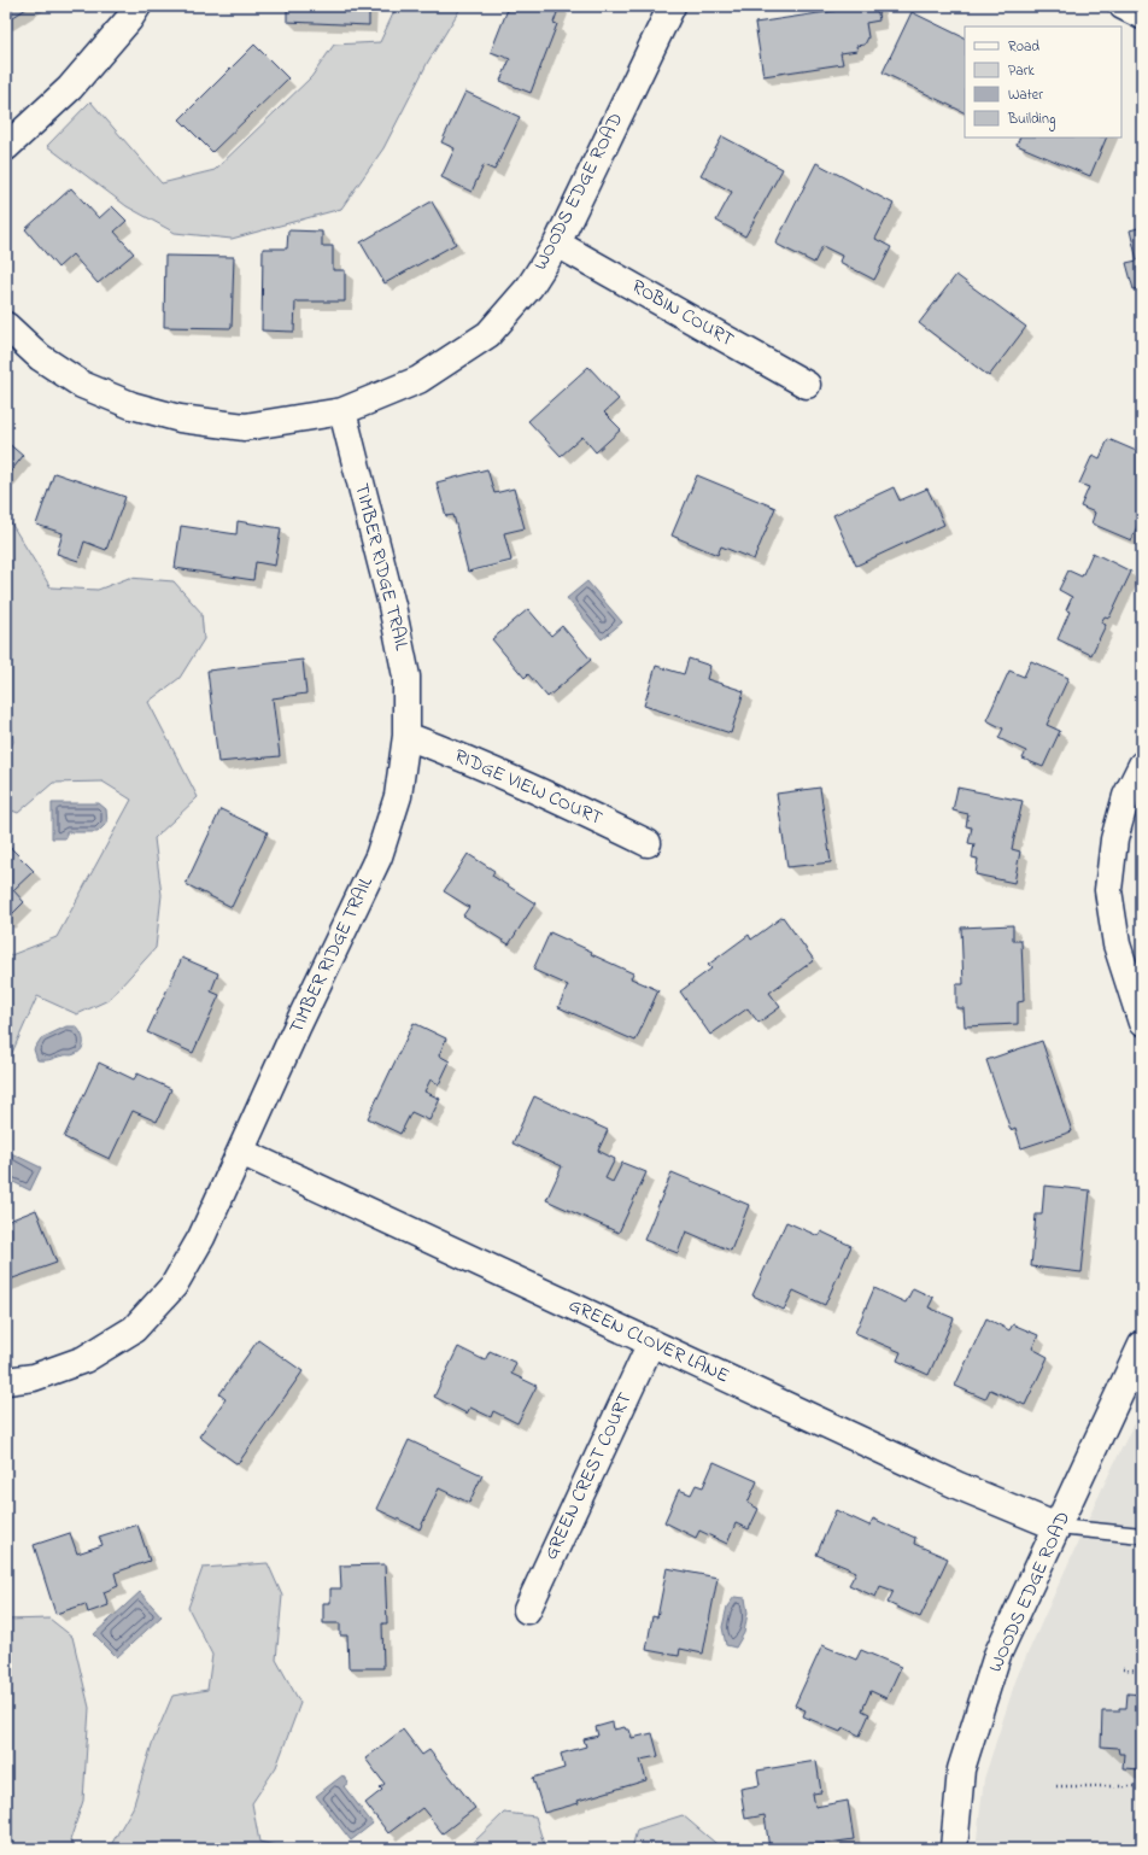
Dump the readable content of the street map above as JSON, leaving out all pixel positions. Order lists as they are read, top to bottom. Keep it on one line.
{"streets":{"street":["WOODS EDGE ROAD","ROBIN COURT","TIMBER RIDGE TRAIL","RIDGE VIEW COURT","GREEN CLOVER LANE","GREEN CREST COURT"]},"crossings":[["WOODS EDGE ROAD","ROBIN COURT"],["WOODS EDGE ROAD","TIMBER RIDGE TRAIL"],["WOODS EDGE ROAD","GREEN CLOVER LANE"],["TIMBER RIDGE TRAIL","RIDGE VIEW COURT"],["TIMBER RIDGE TRAIL","GREEN CLOVER LANE"],["GREEN CLOVER LANE","GREEN CREST COURT"]],"legend":["Road","Park","Water","Building"]}
